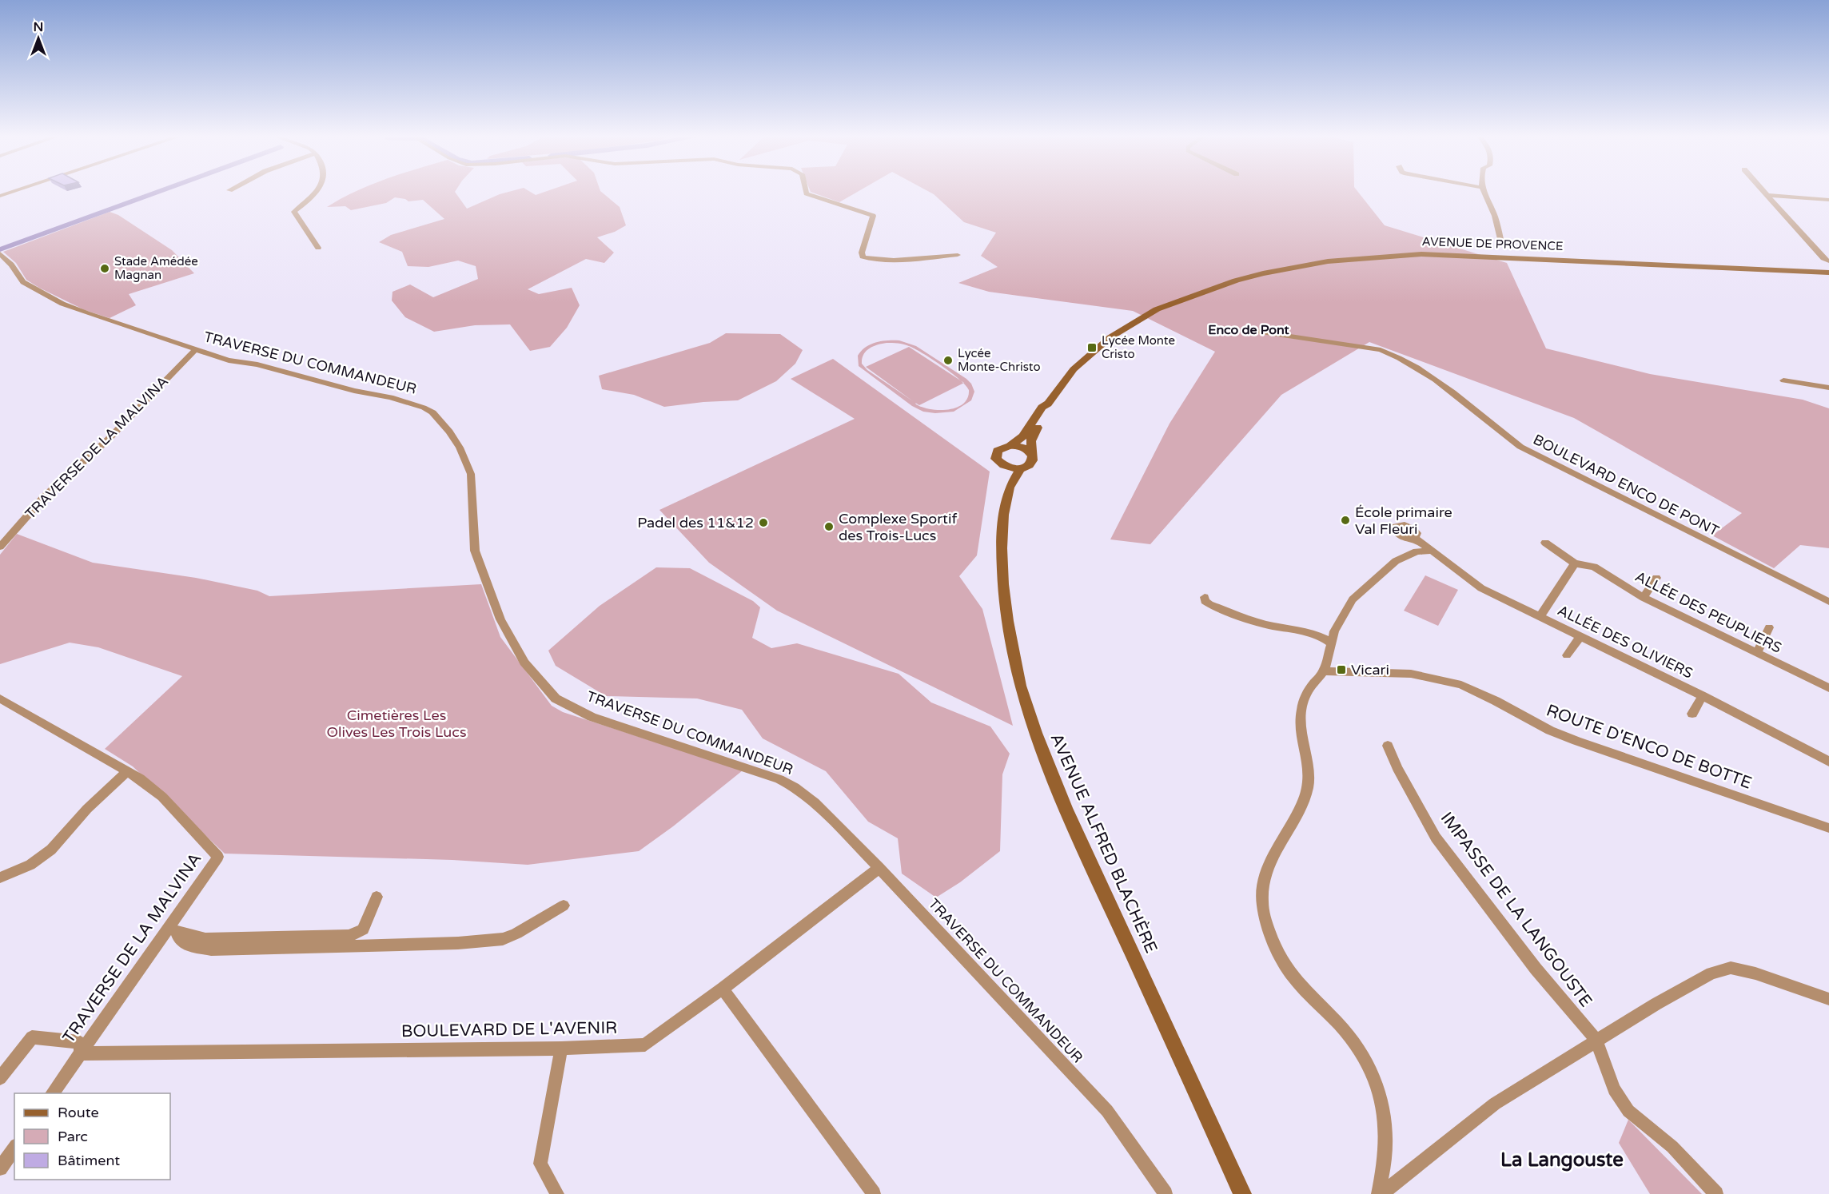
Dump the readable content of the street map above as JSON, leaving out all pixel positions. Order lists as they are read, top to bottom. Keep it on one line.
{"streets":{"main road":["AVENUE DE PROVENCE","AVENUE ALFRED BLACHÈRE"],"street":["TRAVERSE DU COMMANDEUR","TRAVERSE DE LA MALVINA","BOULEVARD ENCO DE PONT","ALLÉE DES PEUPLIERS","ALLÉE DES OLIVIERS","ROUTE D'ENCO DE BOTTE","IMPASSE DE LA LANGOUSTE","BOULEVARD DE L'AVENIR"]},"crossings":[["AVENUE DE PROVENCE","AVENUE ALFRED BLACHÈRE"],["TRAVERSE DU COMMANDEUR","TRAVERSE DE LA MALVINA"],["TRAVERSE DU COMMANDEUR","BOULEVARD DE L'AVENIR"],["TRAVERSE DE LA MALVINA","BOULEVARD DE L'AVENIR"]],"districts":["Enco de Pont","La Langouste"],"parks":["Cimetières Les Olives Les Trois Lucs"],"places":{"other":["Stade Amédée Magnan","Lycée Monte-Christo","École primaire Val Fleuri","Padel des 11&12","Complexe Sportif des Trois-Lucs"],"transit":["Lycée Monte Cristo","Vicari"]},"legend":["Route","Parc","Bâtiment"],"north":"top"}
